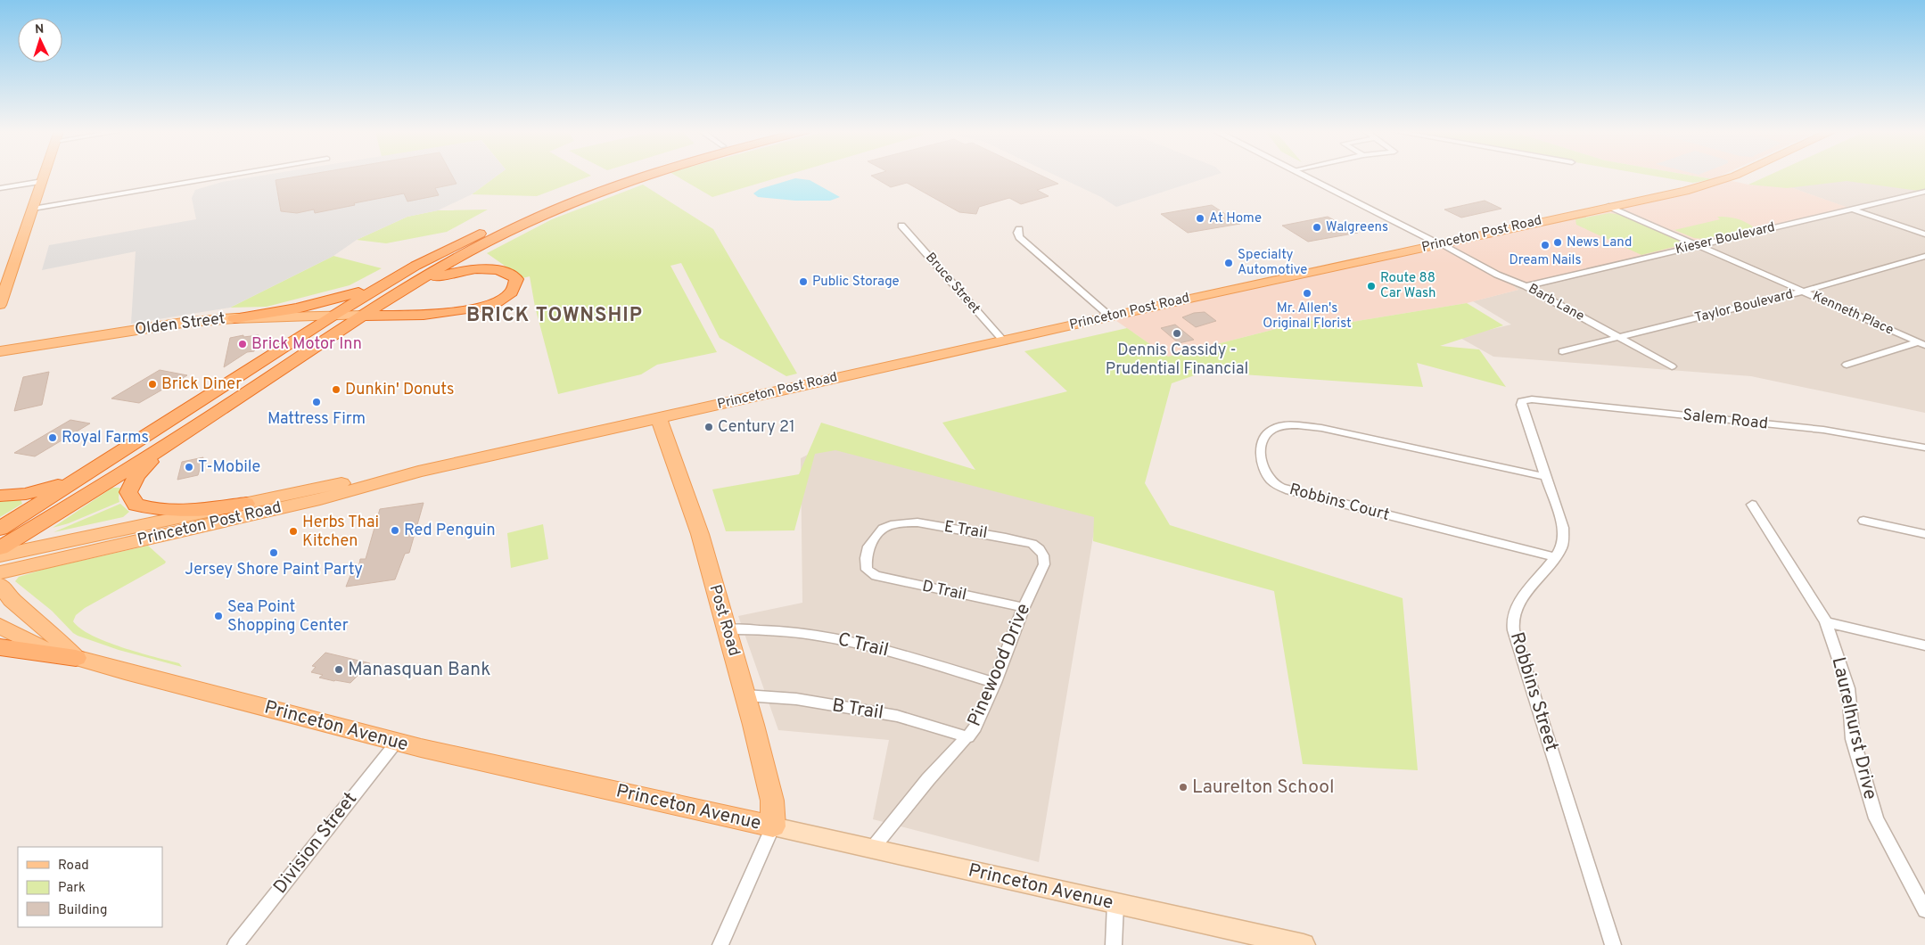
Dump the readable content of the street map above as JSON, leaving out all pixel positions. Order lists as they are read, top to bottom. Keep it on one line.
{"streets":{"main road":["Princeton Post Road","Olden Street","Post Road","Princeton Avenue"],"street":["Kieser Boulevard","Bruce Street","Barb Lane","Taylor Boulevard","Kenneth Place","Salem Road","Robbins Court","E Trail","D Trail","C Trail","Pinewood Drive","Robbins Street","B Trail","Laurelhurst Drive","Division Street"]},"crossings":[["Princeton Post Road","Bruce Street"],["Princeton Post Road","Barb Lane"],["Princeton Post Road","Kenneth Place"],["Princeton Post Road","Post Road"],["Kieser Boulevard","Barb Lane"],["Kieser Boulevard","Kenneth Place"],["Barb Lane","Taylor Boulevard"],["Taylor Boulevard","Kenneth Place"],["Salem Road","Robbins Street"],["Robbins Court","Robbins Street"],["E Trail","D Trail"],["E Trail","Pinewood Drive"],["D Trail","Pinewood Drive"],["Post Road","C Trail"],["Post Road","B Trail"],["Post Road","Princeton Avenue"],["C Trail","Pinewood Drive"],["Pinewood Drive","B Trail"],["Pinewood Drive","Princeton Avenue"],["Princeton Avenue","Division Street"]],"districts":["BRICK TOWNSHIP"],"places":["At Home","Walgreens","News Land","Dream Nails","Specialty Automotive","Public Storage","Route 88 Car Wash","Mr. Allen's Original Florist","Dennis Cassidy - Prudential Financial","Brick Motor Inn","Brick Diner","Dunkin' Donuts","Mattress Firm","Century 21","Royal Farms","T-Mobile","Red Penguin","Herbs Thai Kitchen","Jersey Shore Paint Party","Sea Point Shopping Center","Manasquan Bank","Laurelton School"],"legend":["Road","Park","Building"],"north":"top"}
